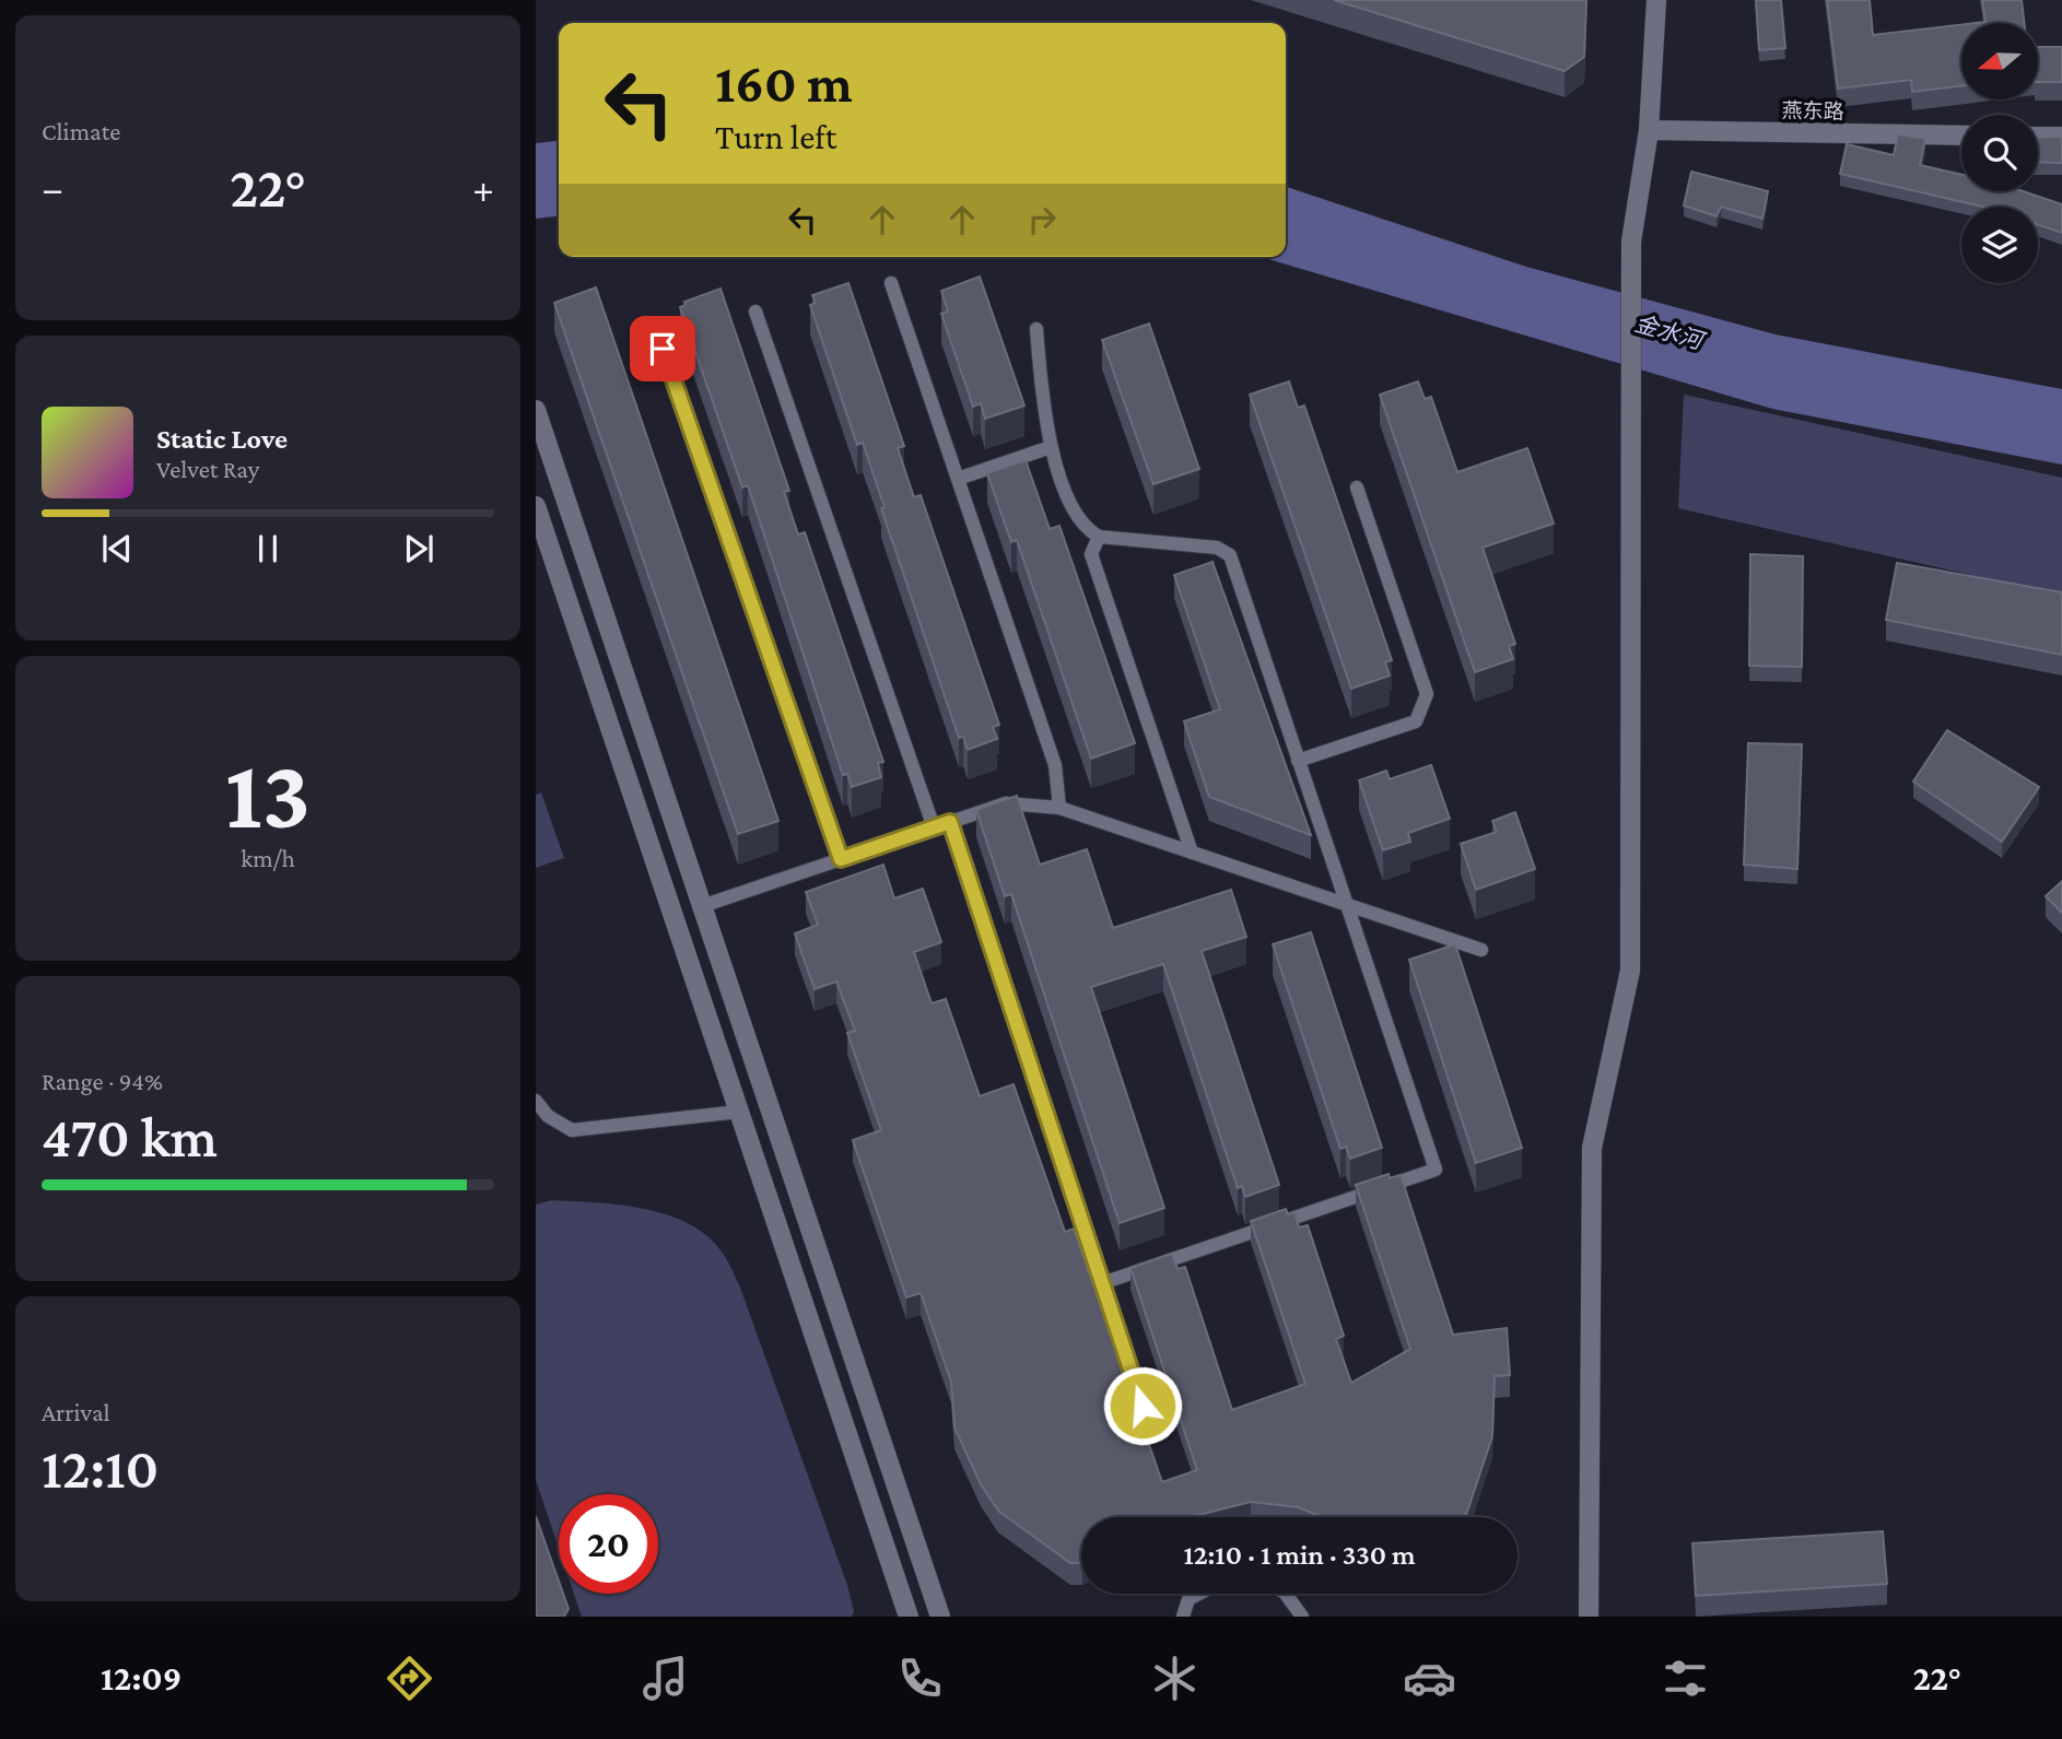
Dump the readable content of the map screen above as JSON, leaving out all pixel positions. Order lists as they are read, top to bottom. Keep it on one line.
{"streets":{"street":["燕东路"]},"water":["金水河"],"north":"left","page":{"tile":["Climate",["13","km/h"],["Range · 94%","470 km"],["Arrival","12:10"]],"turn":["160 m","Turn left"],"heat":["−","22°","+"],"song":["Static Love","Velvet Ray"],"limit":"20","trip":"12:10 · 1 min · 330 m","tabs":["12:09","22°"]}}
